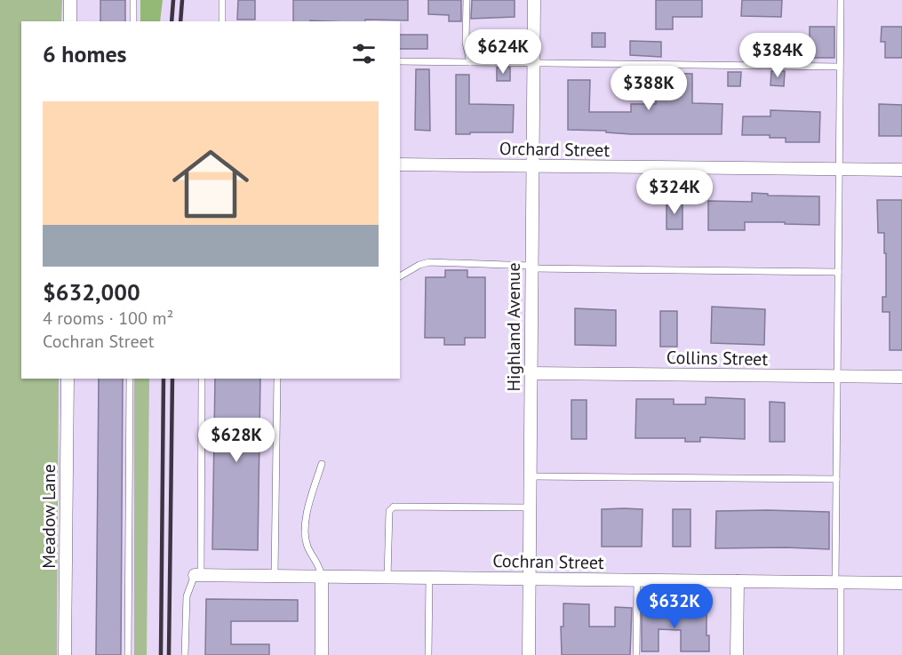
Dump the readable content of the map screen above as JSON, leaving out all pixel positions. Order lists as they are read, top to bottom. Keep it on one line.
{"streets":{"street":["Orchard Street","Highland Avenue","Collins Street","Meadow Lane","Cochran Street"]},"crossings":[["Orchard Street","Highland Avenue"],["Highland Avenue","Collins Street"],["Highland Avenue","Cochran Street"]],"page":{"heading":"6 homes","price":["$624K","$384K","$388K","$324K","$628K","$632K"],"list":[{"name":"$632,000","note":"4 rooms · 100 m² · Cochran Street"}]}}
